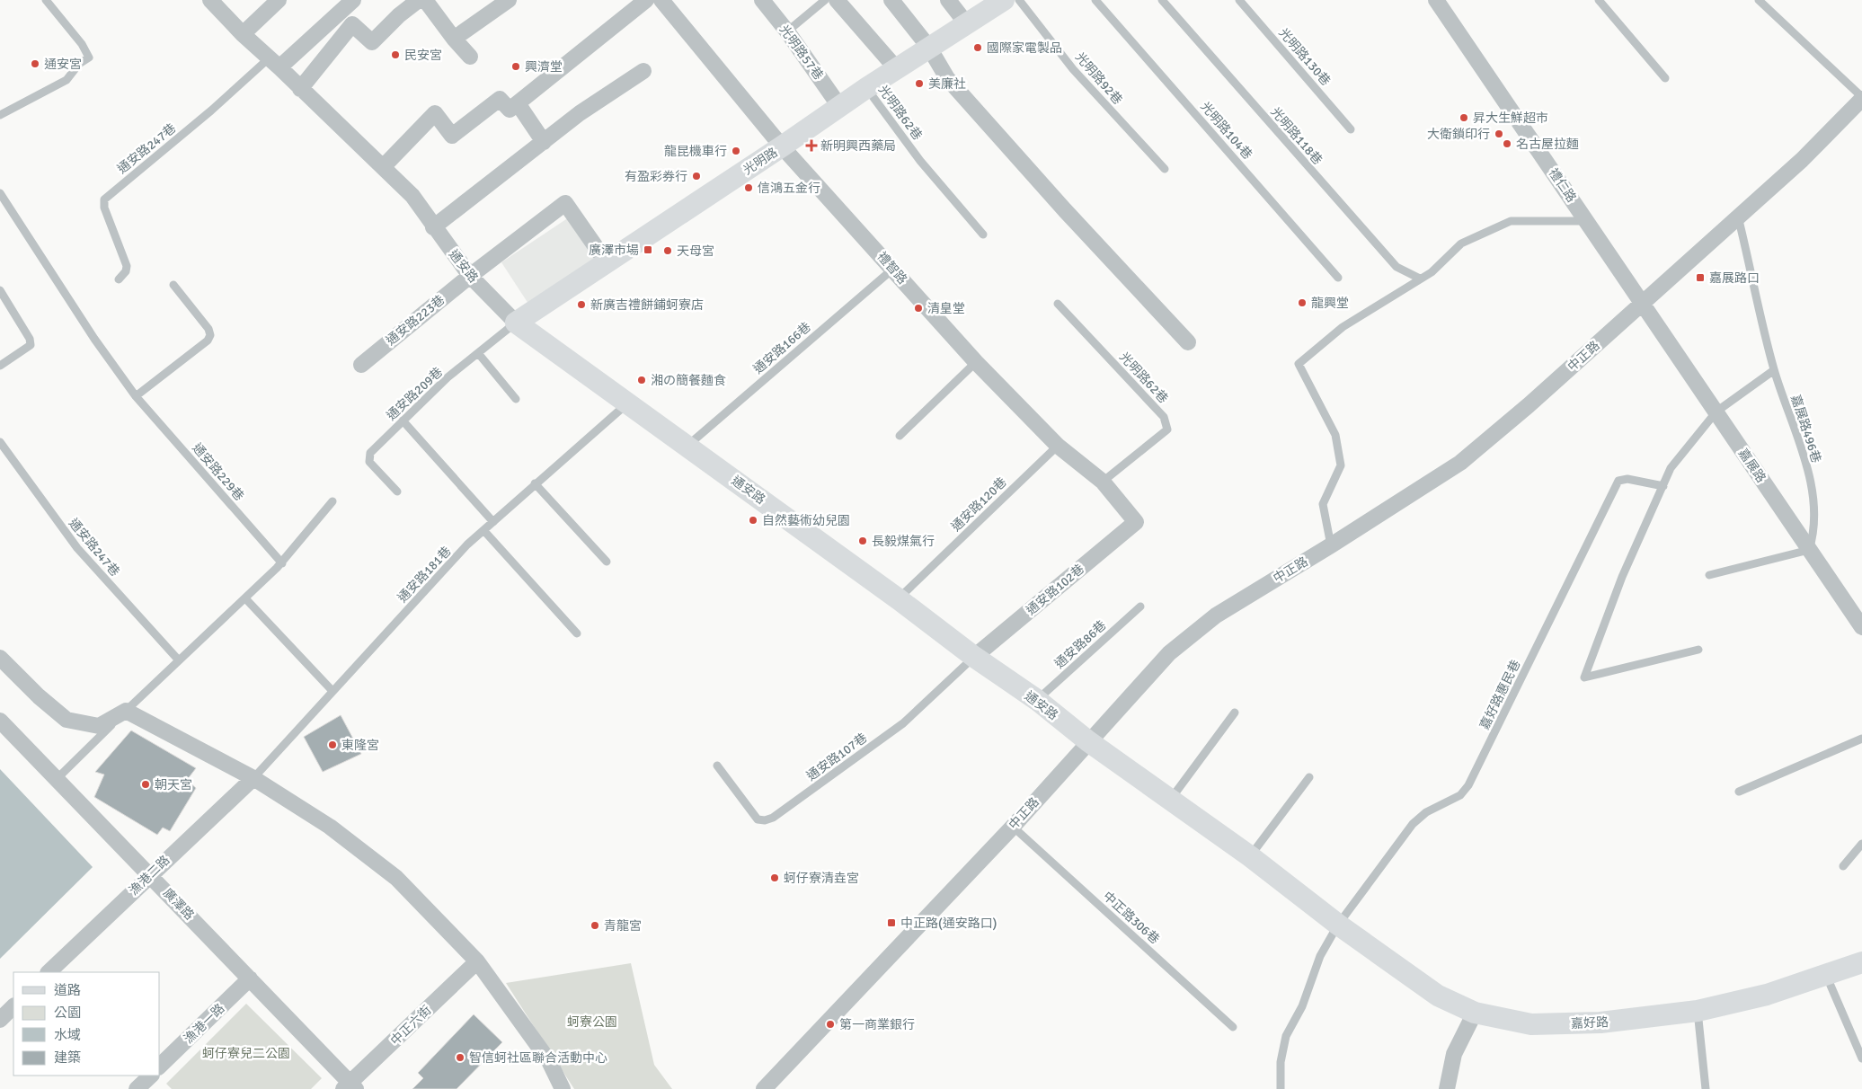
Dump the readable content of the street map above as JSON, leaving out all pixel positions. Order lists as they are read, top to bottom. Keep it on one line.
{"streets":{"street":["光明路57巷","光明路","禮仁路","通安路","禮智路","通安路223巷","中正路","嘉展路","通安路102巷","漁港二路","廣澤路","嘉好路","漁港一路","中正六街"],"lane":["光明路130巷","光明路92巷","光明路62巷","光明路104巷","光明路118巷","通安路247巷","通安路166巷","通安路209巷","嘉展路496巷","通安路229巷","通安路120巷","通安路181巷","通安路86巷","嘉好路惠民巷","通安路107巷","中正路306巷"]},"crossings":[["光明路57巷","光明路"],["光明路62巷","光明路"],["光明路62巷","禮智路"],["通安路247巷","通安路"],["光明路","通安路"],["光明路","禮智路"],["光明路","通安路223巷"],["光明路","通安路209巷"],["禮仁路","中正路"],["禮仁路","嘉展路"],["通安路","通安路223巷"],["通安路","通安路166巷"],["通安路","中正路"],["通安路","通安路209巷"],["通安路","通安路120巷"],["通安路","通安路181巷"],["通安路","通安路102巷"],["通安路","通安路86巷"],["通安路","嘉好路惠民巷"],["通安路","通安路107巷"],["通安路","嘉好路"],["禮智路","通安路166巷"],["禮智路","通安路120巷"],["禮智路","通安路102巷"],["中正路","嘉展路496巷"],["中正路","嘉展路"],["中正路","中正路306巷"],["嘉展路496巷","嘉展路"],["通安路181巷","漁港二路"],["通安路102巷","通安路107巷"],["嘉好路惠民巷","嘉好路"],["漁港二路","廣澤路"],["廣澤路","漁港一路"],["廣澤路","中正六街"]],"parks":["蚵寮公園","蚵仔寮兒二公園"],"places":{"other":["國際家電製品","民安宮","通安宮","興濟堂","美廉社","昇大生鮮超市","大衛鎖印行","名古屋拉麵","龍昆機車行","有盈彩券行","信鴻五金行","天母宮","龍興堂","新廣吉禮餅鋪蚵寮店","清皇堂","湘の簡餐麵食","自然藝術幼兒園","長毅煤氣行","東隆宮","朝天宮","蚵仔寮清垚宮","青龍宮","第一商業銀行","智信蚵社區聯合活動中心"],"health":["新明興西藥局"],"transit":["廣澤市場","嘉展路口","中正路(通安路口)"]},"legend":["道路","公園","水域","建築"]}
